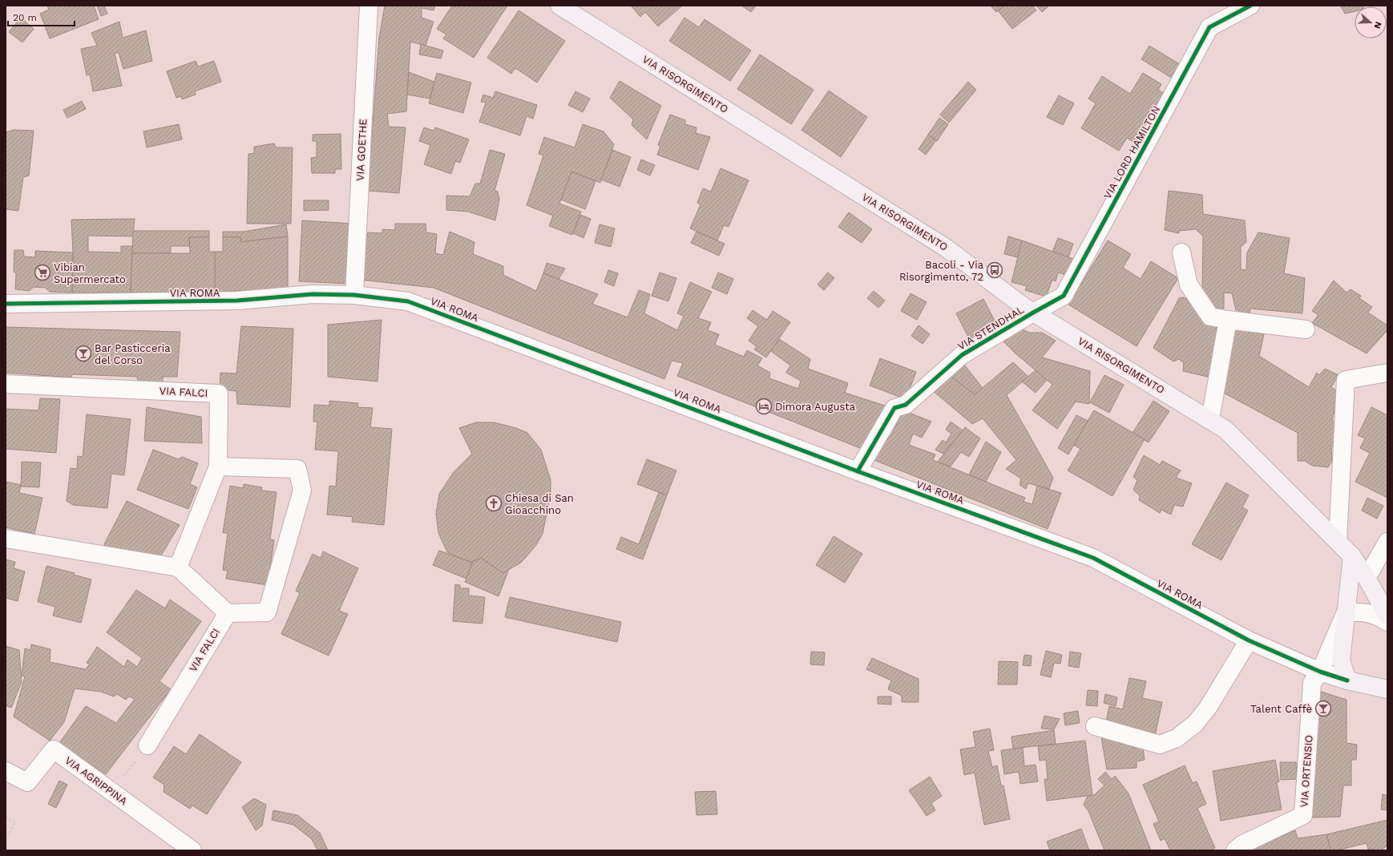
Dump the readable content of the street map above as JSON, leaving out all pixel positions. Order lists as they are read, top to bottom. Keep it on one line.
{"streets":{"main road":["VIA RISORGIMENTO","VIA ROMA"],"street":["VIA GOETHE","VIA LORD HAMILTON","VIA STENDHAL","VIA FALCI","VIA ORTENSIO","VIA AGRIPPINA"]},"crossings":[["VIA RISORGIMENTO","VIA LORD HAMILTON"],["VIA RISORGIMENTO","VIA STENDHAL"],["VIA GOETHE","VIA ROMA"],["VIA LORD HAMILTON","VIA STENDHAL"],["VIA ROMA","VIA STENDHAL"],["VIA ROMA","VIA ORTENSIO"]],"places":{"bus stop":["Bacoli - Via Risorgimento, 72"],"supermarket":["Vibian Supermercato"],"bar":["Bar Pasticceria del Corso","Talent Caffè"],"hotel":["Dimora Augusta"],"church":["Chiesa di San Gioacchino"]},"scale_bar":"20 m","north":"right"}
